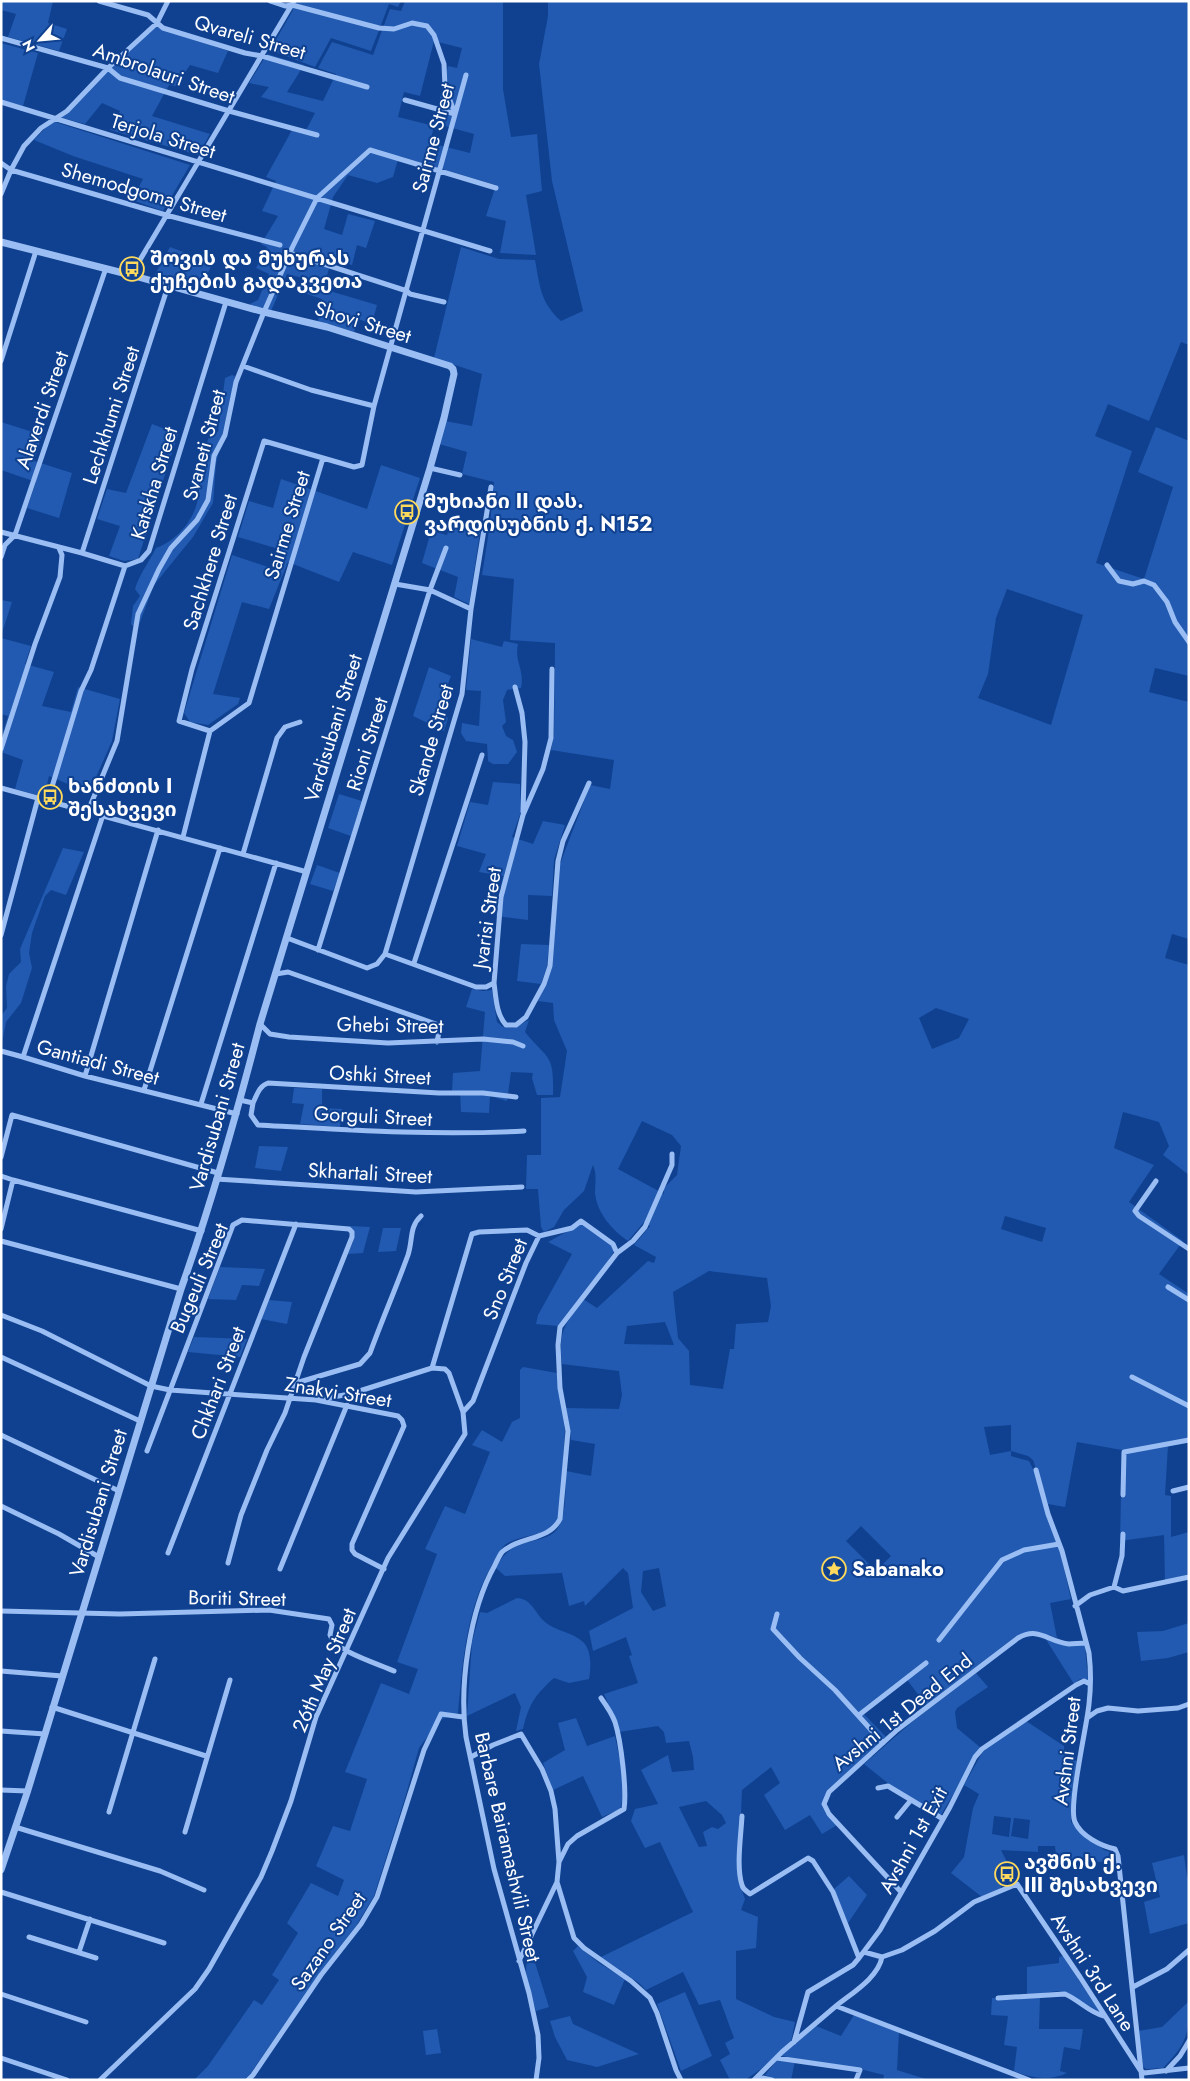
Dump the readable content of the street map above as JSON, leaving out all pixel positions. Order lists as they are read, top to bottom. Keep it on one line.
{"streets":{"street":["Qvareli Street","Ambrolauri Street","Terjola Street","Sairme Street","Shemodgoma Street","Shovi Street","Alaverdi Street","Lechkhumi Street","Svaneti Street","Katskha Street","Sachkhere Street","Vardisubani Street","Skande Street","Rioni Street","Jvarisi Street","Ghebi Street","Gantiadi Street","Oshki Street","Gorguli Street","Skhartali Street","Bugeuli Street","Sno Street","Chkhari Street","Znakvi Street","Boriti Street","26th May Street","Avshni 1st Dead End","Avshni Street","Avshni 1st Exit","Barbare Bairamashvili Street","Sazano Street","Avshni 3rd Lane"]},"crossings":[["Terjola Street","Sairme Street"],["Terjola Street","Svaneti Street"],["Sairme Street","Shovi Street"],["Sairme Street","Svaneti Street"],["Sairme Street","Sachkhere Street"],["Shovi Street","Alaverdi Street"],["Shovi Street","Lechkhumi Street"],["Shovi Street","Svaneti Street"],["Shovi Street","Katskha Street"],["Shovi Street","Vardisubani Street"],["Alaverdi Street","Katskha Street"],["Lechkhumi Street","Katskha Street"],["Vardisubani Street","Ghebi Street"],["Vardisubani Street","Gantiadi Street"],["Vardisubani Street","Skhartali Street"],["Vardisubani Street","Znakvi Street"],["Vardisubani Street","Boriti Street"],["Skande Street","Jvarisi Street"],["Oshki Street","Gorguli Street"],["Bugeuli Street","Chkhari Street"],["Bugeuli Street","Znakvi Street"],["Sno Street","26th May Street"],["Chkhari Street","Znakvi Street"],["Znakvi Street","26th May Street"],["Boriti Street","26th May Street"],["Avshni 1st Dead End","Avshni Street"],["Avshni 1st Dead End","Avshni 1st Exit"],["Avshni Street","Avshni 1st Exit"],["Avshni Street","Avshni 3rd Lane"],["Barbare Bairamashvili Street","Sazano Street"]],"places":{"bus stop":["შოვის და მუხურას ქუჩების გადაკვეთა","მუხიანი II დას. ვარდისუბნის ქ. N152","ხანძთის I შესახვევი","ავშნის ქ. III შესახვევი"],"place":["Sabanako"]},"north":"bottom left"}
